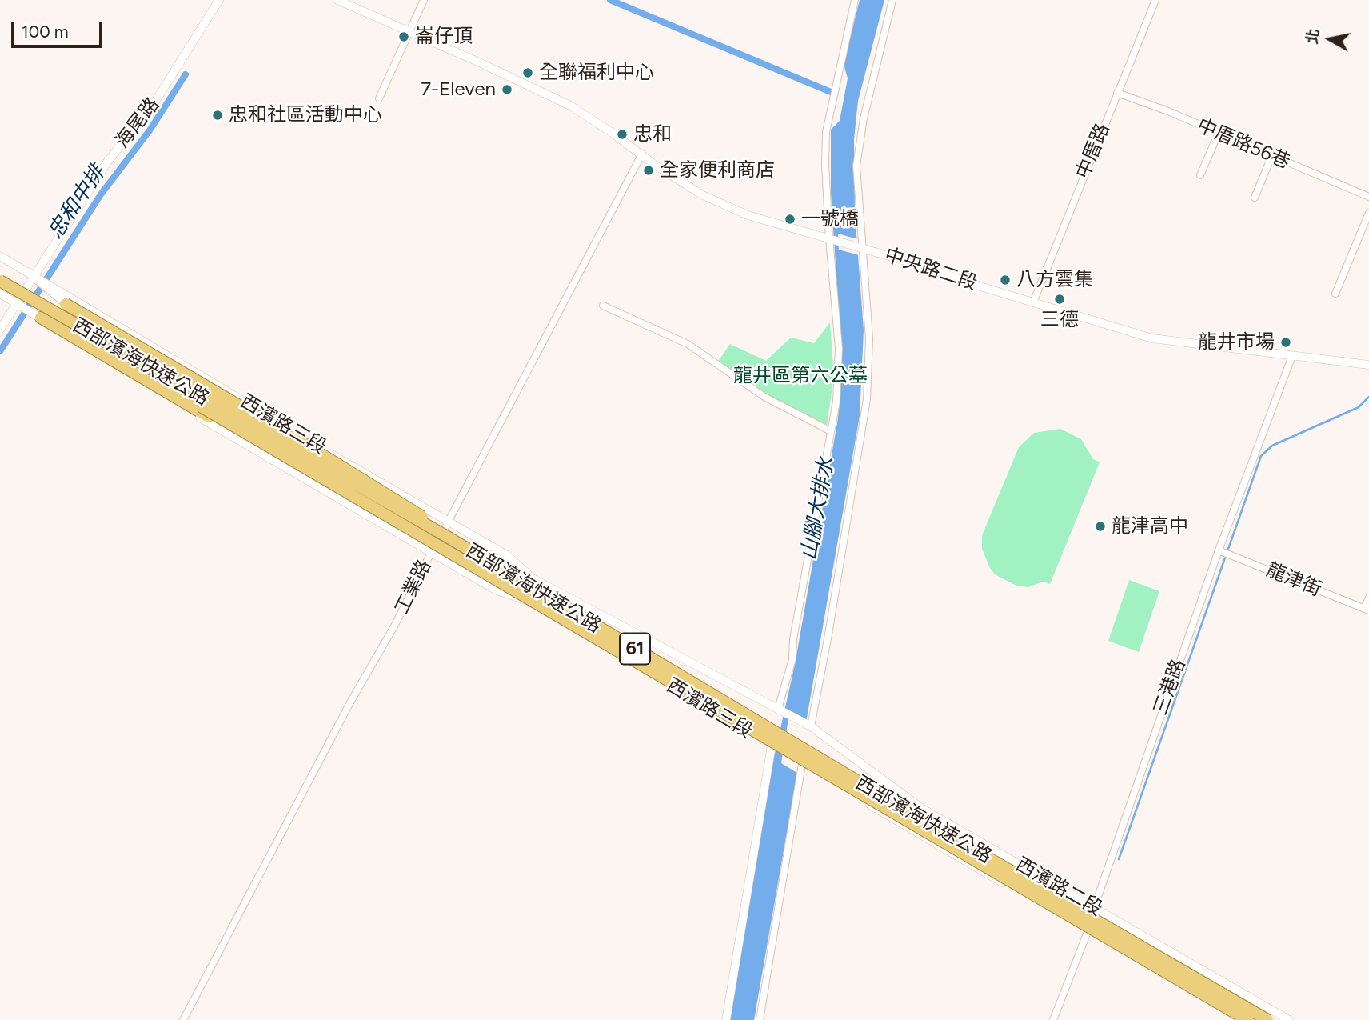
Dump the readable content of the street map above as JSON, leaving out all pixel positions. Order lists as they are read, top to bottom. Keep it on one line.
{"streets":{"highway":["西部濱海快速公路","61"],"street":["海尾路","中厝路56巷","中厝路","中央路二段","西濱路三段","龍津街","工業路","三港路","西濱路二段"]},"crossings":[["海尾路","西濱路三段"],["中厝路56巷","中厝路"],["中厝路","中央路二段"],["中央路二段","工業路"],["中央路二段","三港路"],["西部濱海快速公路","西濱路三段"],["西部濱海快速公路","工業路"],["西濱路三段","工業路"],["西濱路三段","西濱路二段"],["龍津街","三港路"],["三港路","西濱路二段"]],"water":["忠和中排","山腳大排水"],"parks":["龍井區第六公墓"],"places":["崙仔頂","全聯福利中心","7-Eleven","忠和社區活動中心","忠和","全家便利商店","一號橋","八方雲集","三德","龍井市場","龍津高中"],"scale_bar":"100 m","north":"left"}
